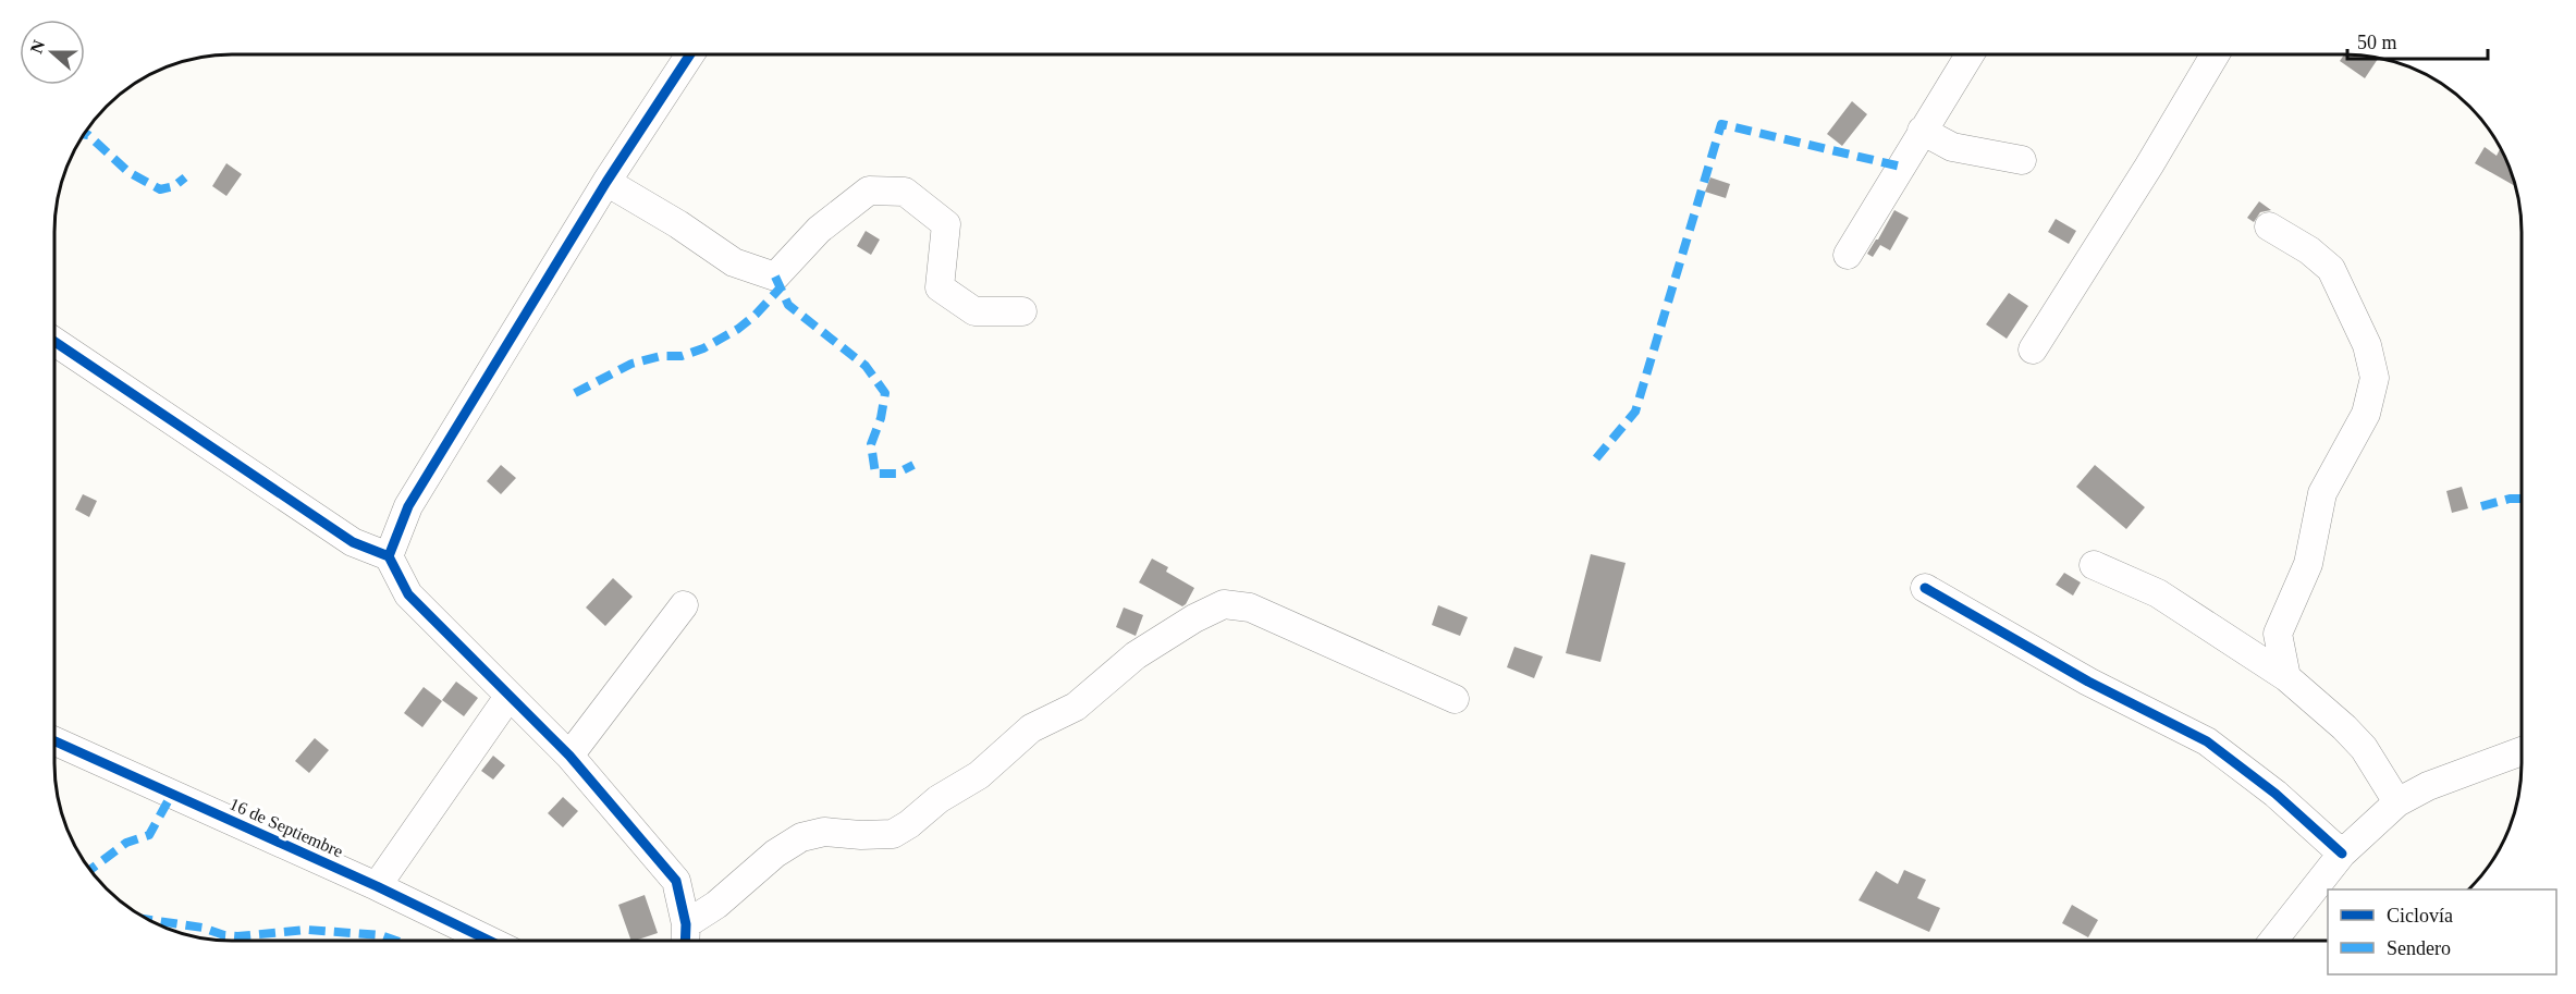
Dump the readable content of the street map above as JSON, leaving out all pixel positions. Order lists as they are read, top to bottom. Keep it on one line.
{"streets":{"street":["16 de Septiembre"]},"legend":["Ciclovía","Sendero"],"scale_bar":"50 m","north":"left"}
